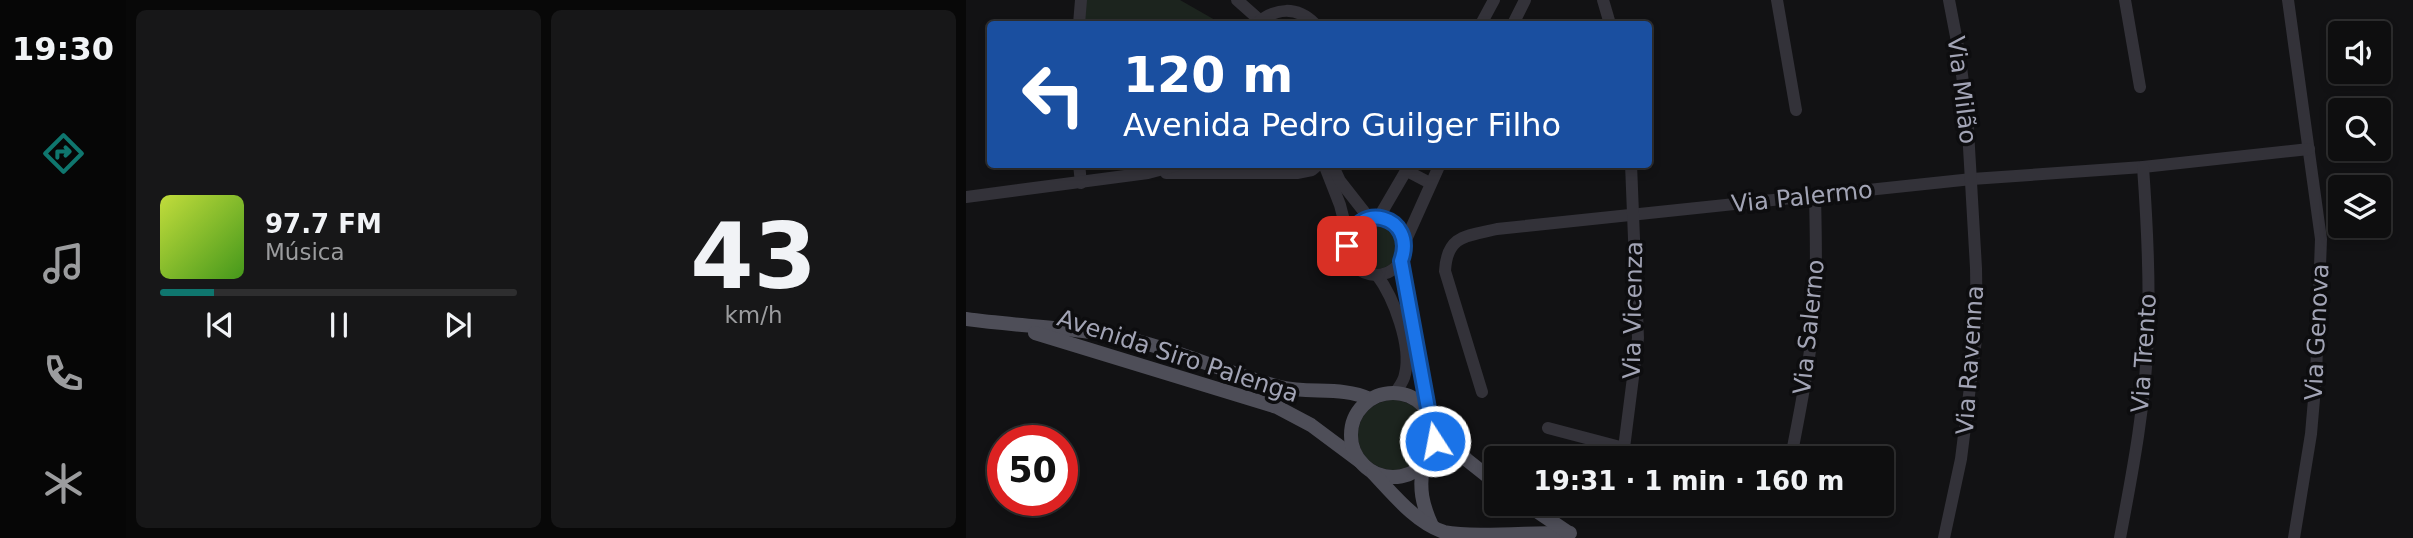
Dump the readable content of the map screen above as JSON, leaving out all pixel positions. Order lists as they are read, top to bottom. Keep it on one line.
{"streets":{"main road":["Avenida Siro Palenga"],"street":["Via Milão","Via Palermo","Via Vicenza","Via Salerno","Via Genova","Via Trento","Via Ravenna"]},"crossings":[["Via Milão","Via Palermo"],["Via Milão","Via Ravenna"],["Via Palermo","Via Vicenza"],["Via Palermo","Via Salerno"],["Via Palermo","Via Genova"],["Via Palermo","Via Trento"],["Via Palermo","Via Ravenna"]],"page":{"tabs":"19:30","tile":["43","km/h"],"turn":["120 m","Avenida Pedro Guilger Filho"],"song":["97.7 FM","Música"],"limit":"50","trip":"19:31 · 1 min · 160 m"}}
